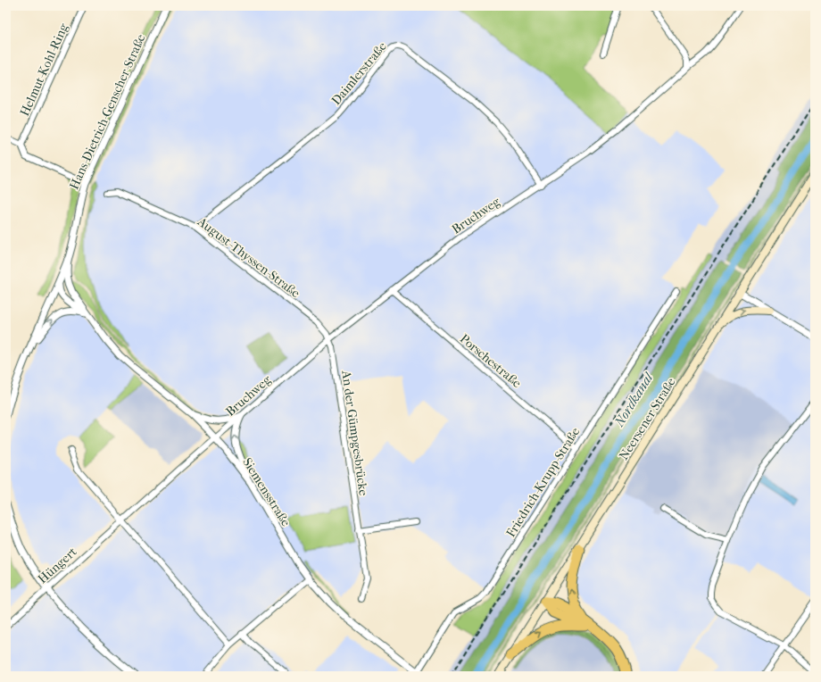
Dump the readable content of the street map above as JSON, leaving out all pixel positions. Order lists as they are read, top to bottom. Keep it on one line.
{"streets":{"main road":["Neersener Straße"],"street":["Helmut-Kohl-Ring","Daimlerstraße","Hans-Dietrich-Genscher-Straße","Bruchweg","August-Thyssen-Straße","Porschestraße","An der Gümpgesbrücke","Friedrich-Krupp-Straße","Siemensstraße","Hüngert"]},"crossings":[["Daimlerstraße","Bruchweg"],["Daimlerstraße","August-Thyssen-Straße"],["Hans-Dietrich-Genscher-Straße","Siemensstraße"],["Bruchweg","August-Thyssen-Straße"],["Bruchweg","Porschestraße"],["Bruchweg","An der Gümpgesbrücke"],["Bruchweg","Siemensstraße"],["Bruchweg","Hüngert"],["August-Thyssen-Straße","An der Gümpgesbrücke"],["Porschestraße","Friedrich-Krupp-Straße"],["Friedrich-Krupp-Straße","Siemensstraße"],["Siemensstraße","Hüngert"]],"water":["Nordkanal"]}
